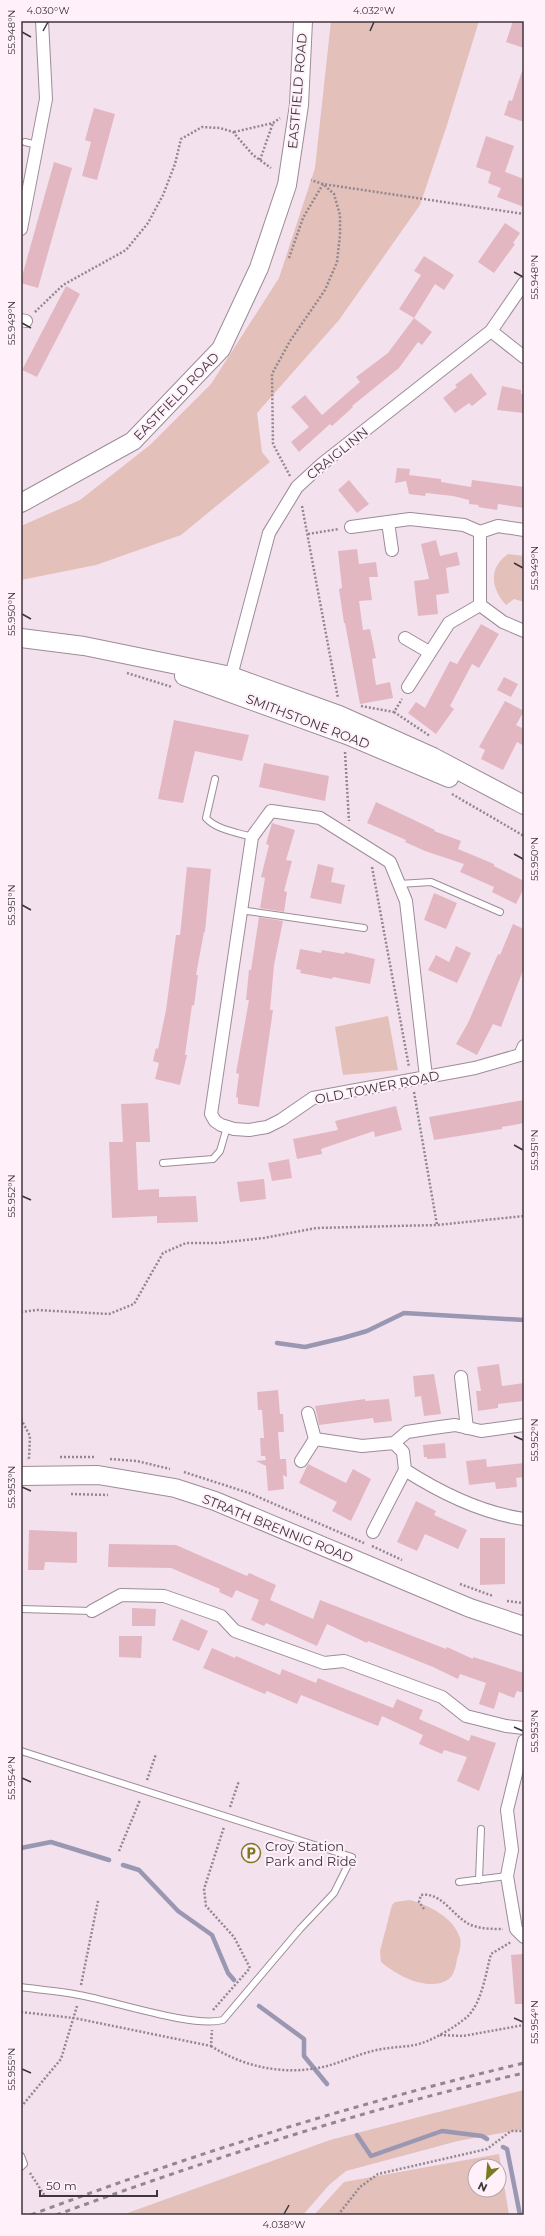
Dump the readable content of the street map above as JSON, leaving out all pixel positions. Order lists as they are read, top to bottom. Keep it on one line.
{"streets":{"street":["EASTFIELD ROAD","CRAIGLINN","SMITHSTONE ROAD","OLD TOWER ROAD","STRATH BRENNIG ROAD"]},"crossings":[["CRAIGLINN","SMITHSTONE ROAD"]],"places":{"parking":["Croy Station Park and Ride"]},"scale_bar":"50 m","north":"bottom left","coordinates":["4.030°W","4.032°W","55.948°N","55.949°N","55.950°N","55.951°N","55.952°N","55.953°N","55.954°N","55.955°N","4.038°W"]}
